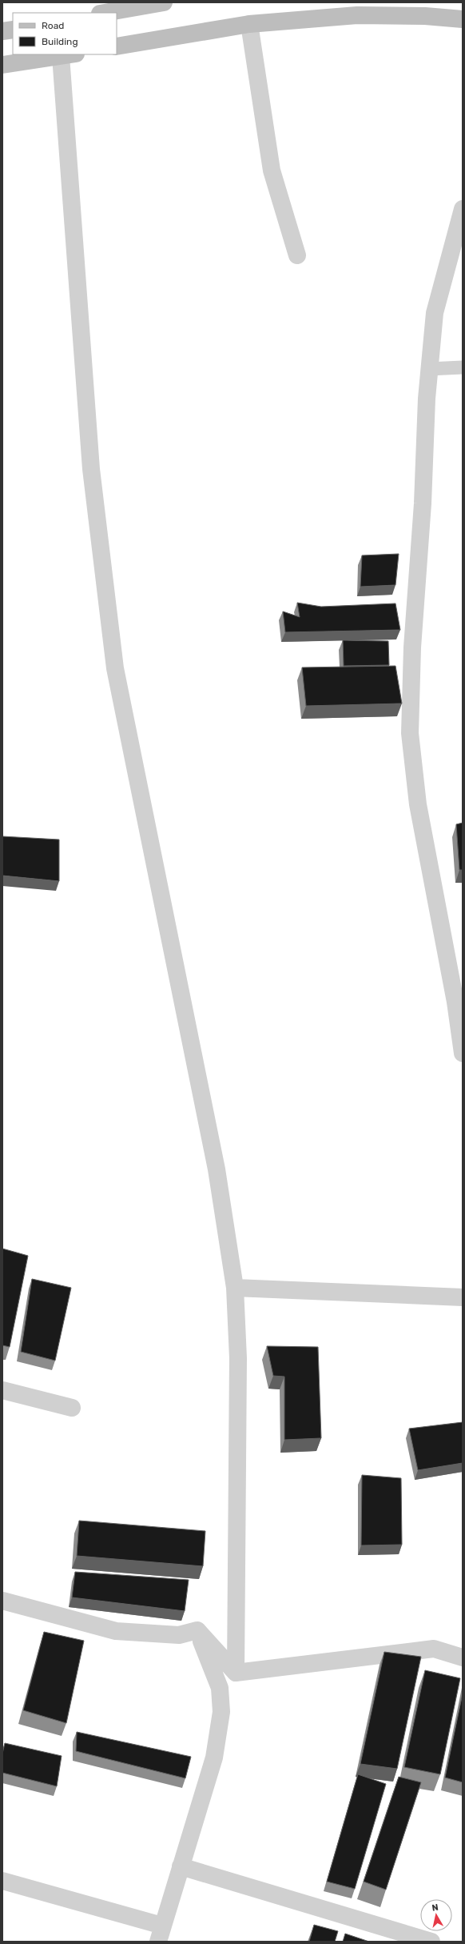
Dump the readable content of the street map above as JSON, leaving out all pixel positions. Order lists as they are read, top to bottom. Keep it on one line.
{"legend":["Road","Building"],"north":"top"}
